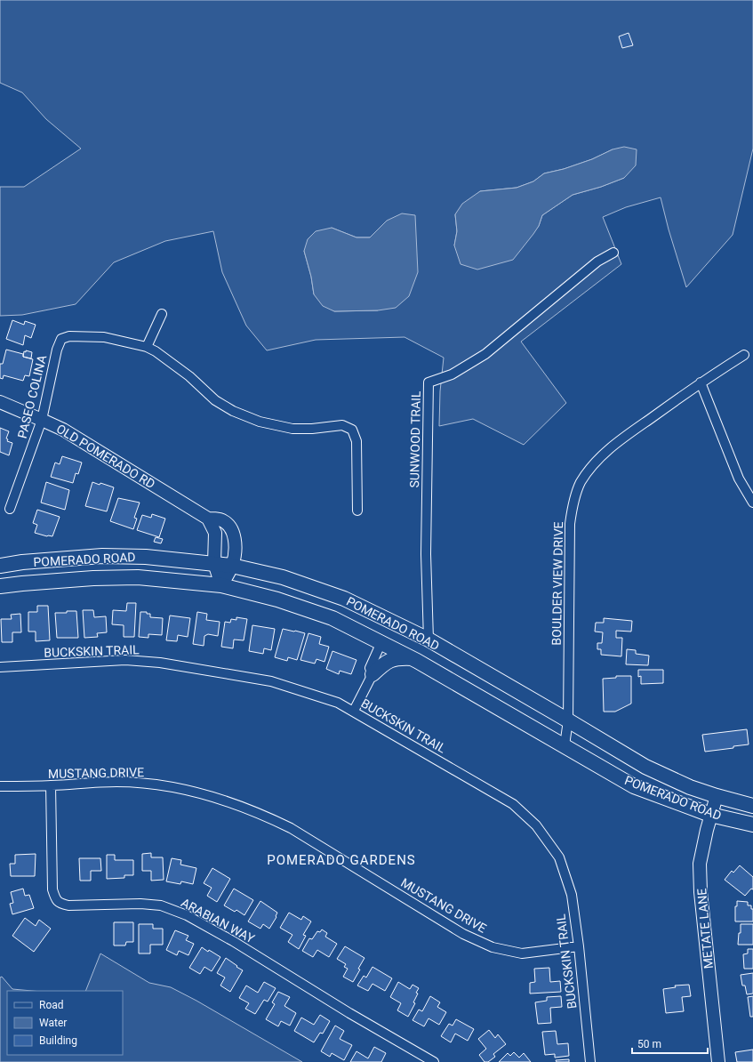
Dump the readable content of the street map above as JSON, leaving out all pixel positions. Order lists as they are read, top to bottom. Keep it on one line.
{"streets":{"main road":["POMERADO ROAD"],"street":["PASEO COLINA","SUNWOOD TRAIL","OLD POMERADO RD","BOULDER VIEW DRIVE","BUCKSKIN TRAIL","MUSTANG DRIVE","ARABIAN WAY","METATE LANE"]},"crossings":[["PASEO COLINA","OLD POMERADO RD"],["SUNWOOD TRAIL","POMERADO ROAD"],["OLD POMERADO RD","POMERADO ROAD"],["POMERADO ROAD","BOULDER VIEW DRIVE"],["POMERADO ROAD","METATE LANE"],["BUCKSKIN TRAIL","MUSTANG DRIVE"],["MUSTANG DRIVE","ARABIAN WAY"]],"districts":["POMERADO GARDENS"],"legend":["Road","Water","Building"],"scale_bar":"50 m"}
